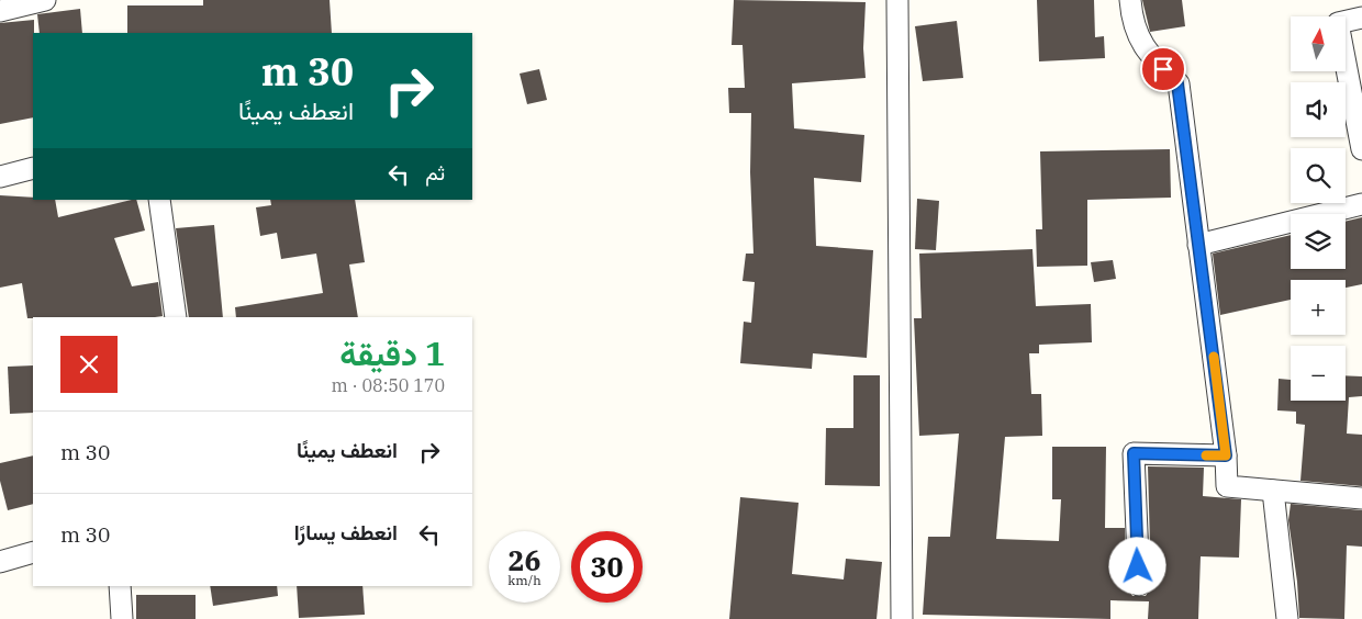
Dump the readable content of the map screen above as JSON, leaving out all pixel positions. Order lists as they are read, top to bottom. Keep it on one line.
{"north":"top","page":{"map_buttons":["+","−"],"turn":["30 m","انعطف يمينًا"],"then":"ثم","heading":["1 دقيقة","170 m · 08:50"],"list":[{"name":"انعطف يمينًا","value":"30 m"},{"name":"انعطف يسارًا","value":"30 m"}],"speed":"26 km/h","limit":"30"}}
